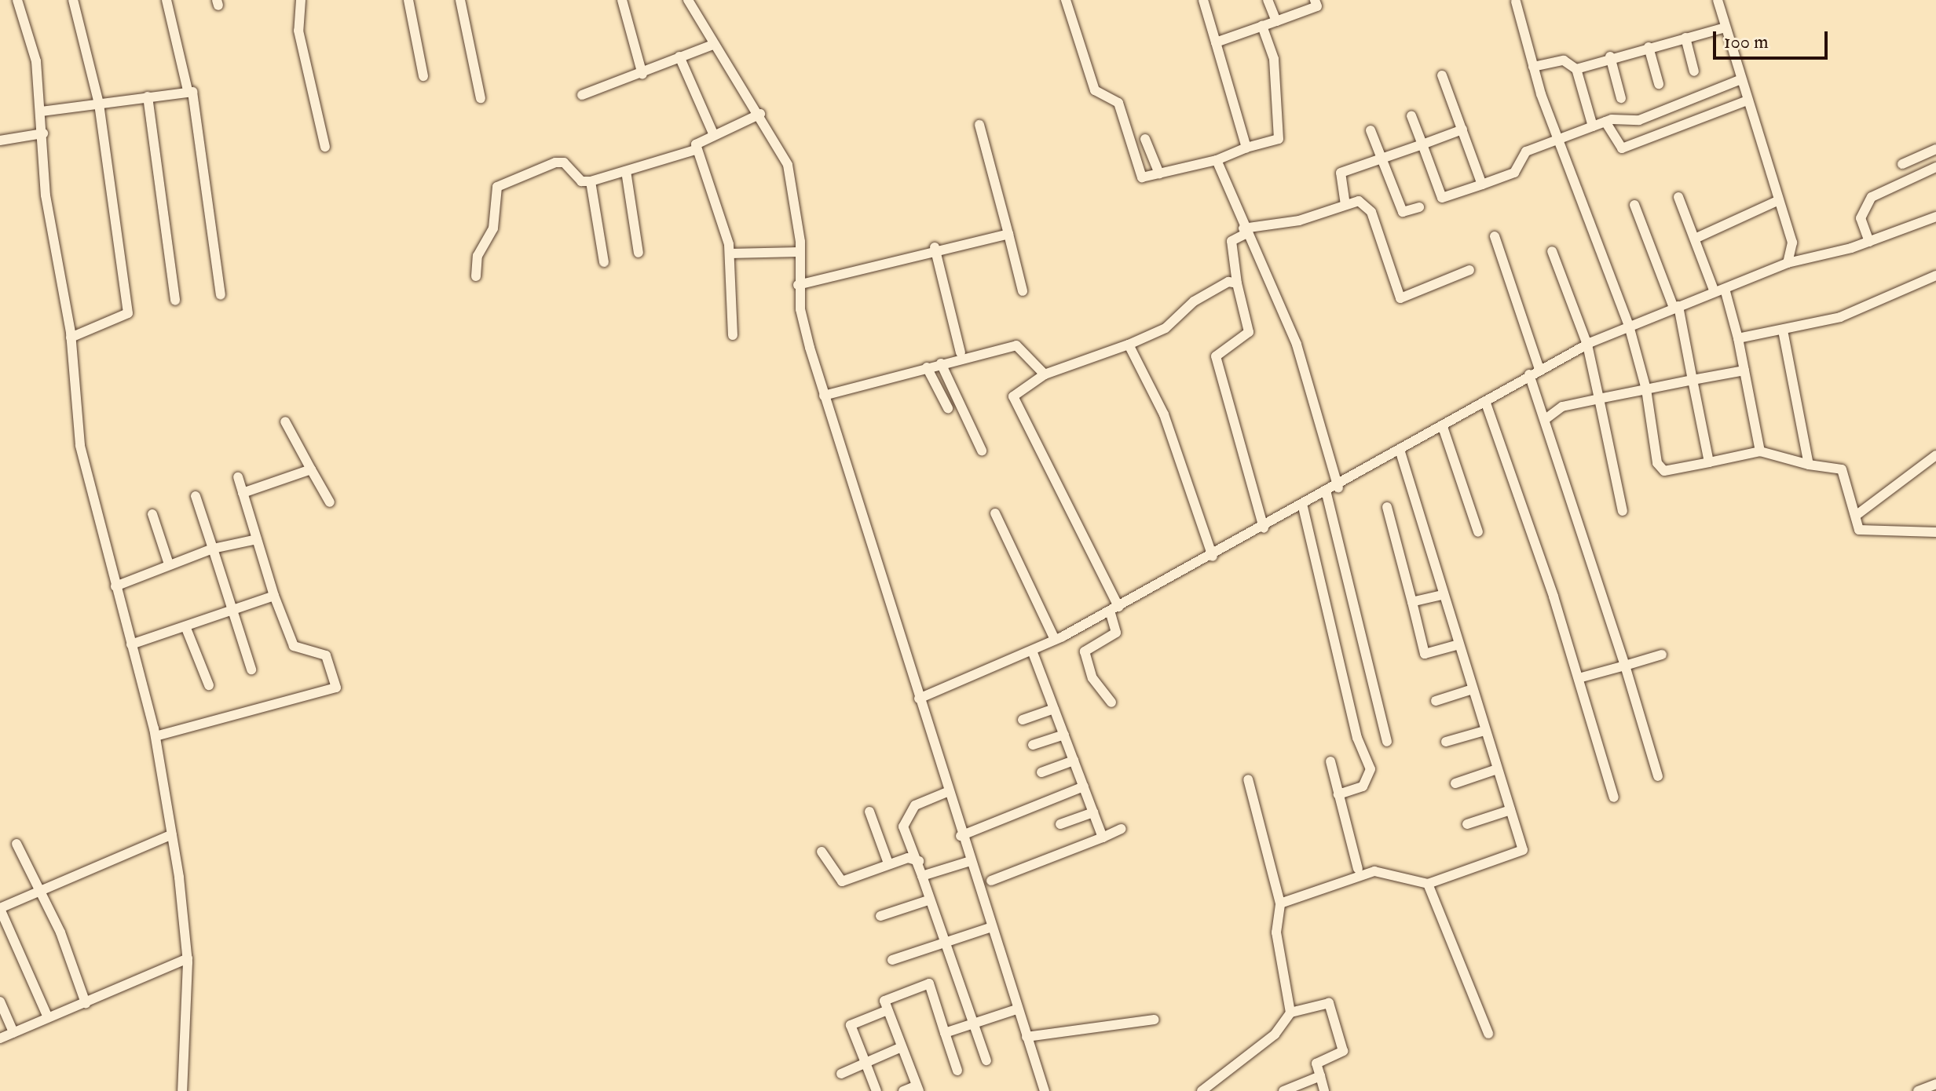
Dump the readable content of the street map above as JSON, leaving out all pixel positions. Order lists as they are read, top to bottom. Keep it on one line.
{"scale_bar":"100 m"}
